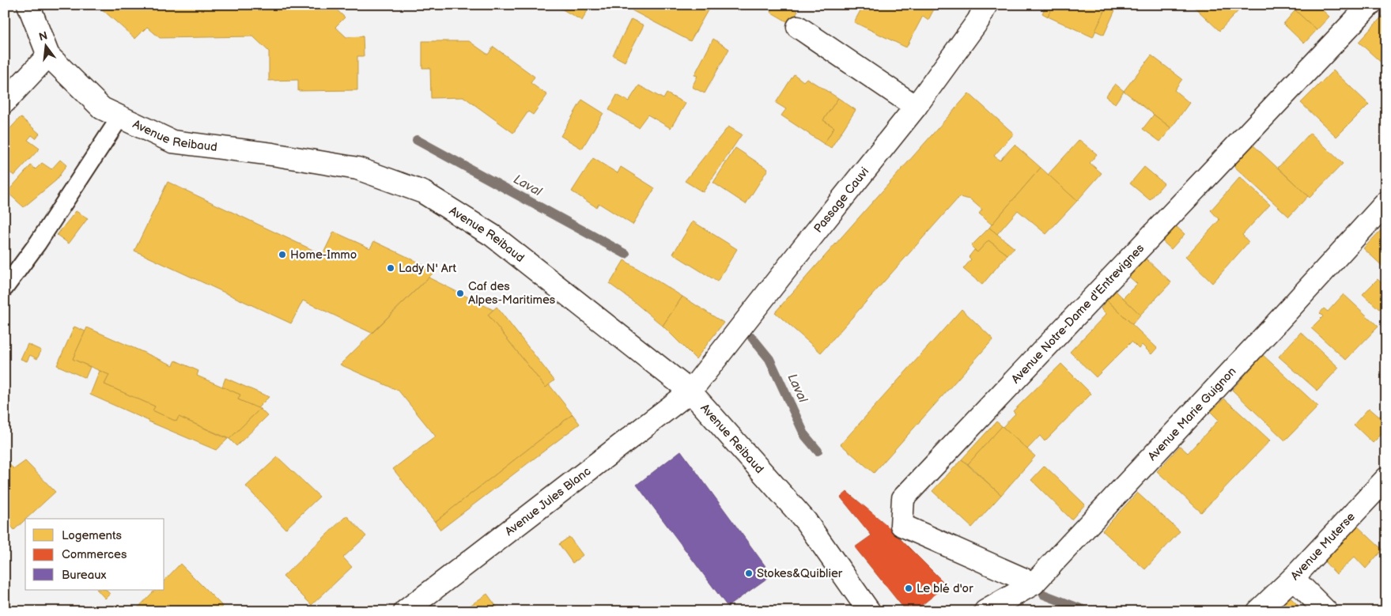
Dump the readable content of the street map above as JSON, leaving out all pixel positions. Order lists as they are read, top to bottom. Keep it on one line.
{"streets":{"street":["Avenue Reibaud","Passage Cauvi","Avenue Notre-Dame d'Entrevignes","Avenue Marie Guignon","Avenue Jules Blanc","Avenue Muterse"]},"crossings":[["Avenue Reibaud","Passage Cauvi"],["Avenue Reibaud","Avenue Jules Blanc"],["Passage Cauvi","Avenue Jules Blanc"],["Avenue Notre-Dame d'Entrevignes","Avenue Marie Guignon"]],"water":["Laval"],"places":["Home-Immo","Lady N' Art","Caf des Alpes-Maritimes","Stokes&Quiblier","Le blé d'or"],"legend":["Logements","Commerces","Bureaux"],"north":"top"}
